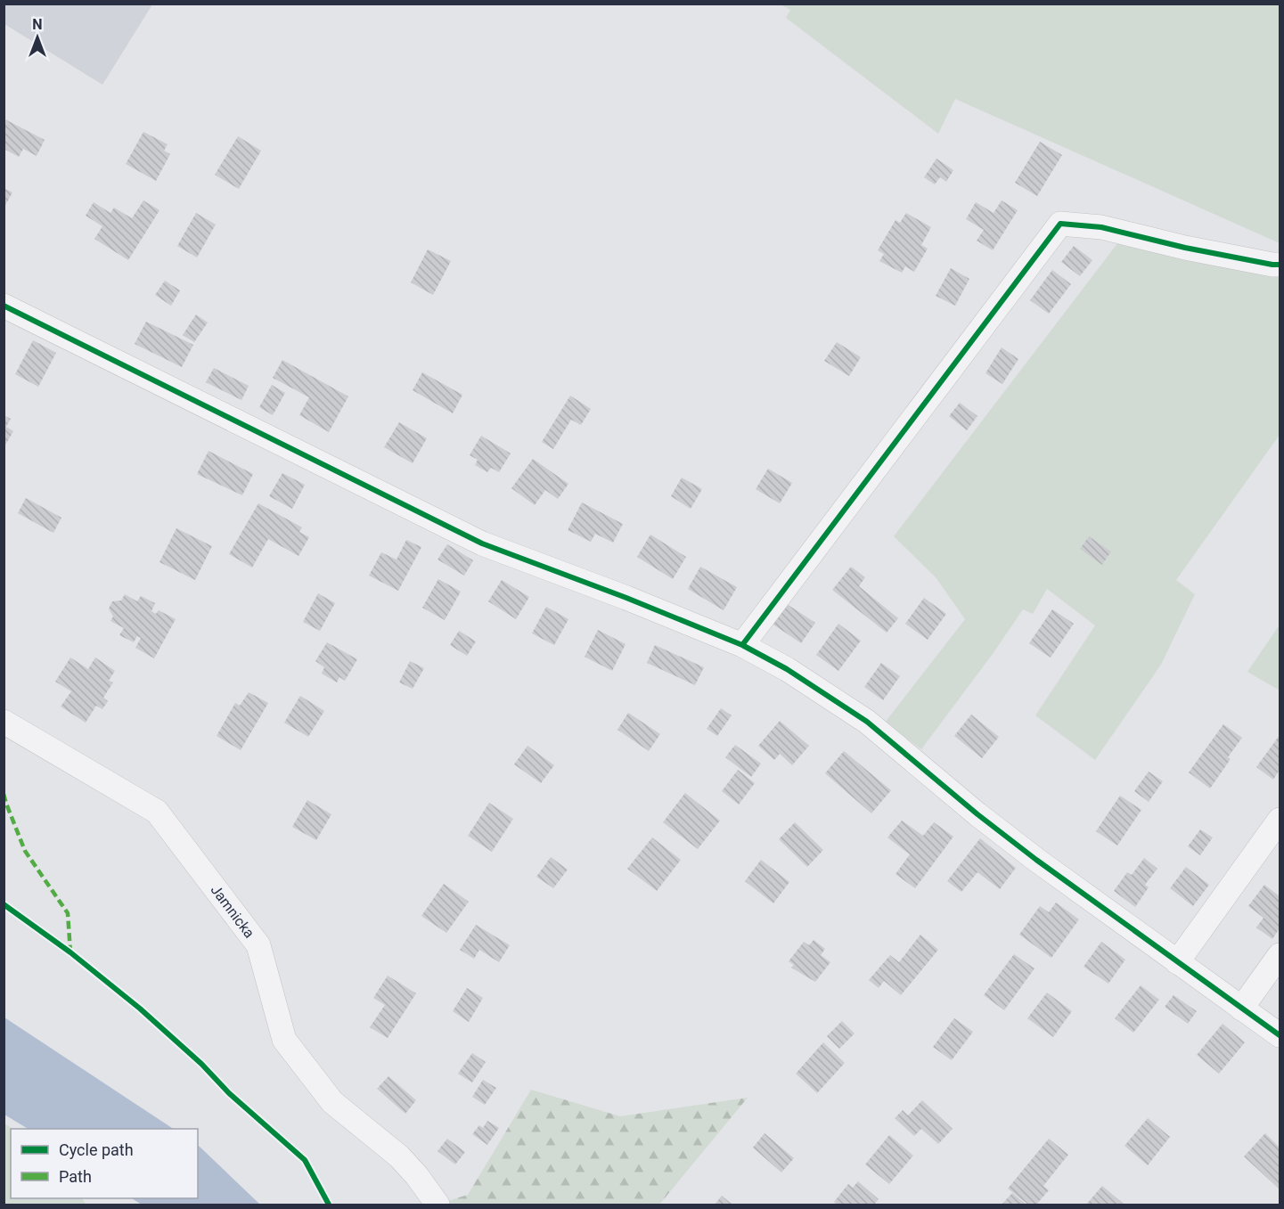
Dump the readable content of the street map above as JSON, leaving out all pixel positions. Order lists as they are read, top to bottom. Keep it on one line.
{"streets":{"street":["Jamnicka"]},"legend":["Cycle path","Path"],"north":"top"}
